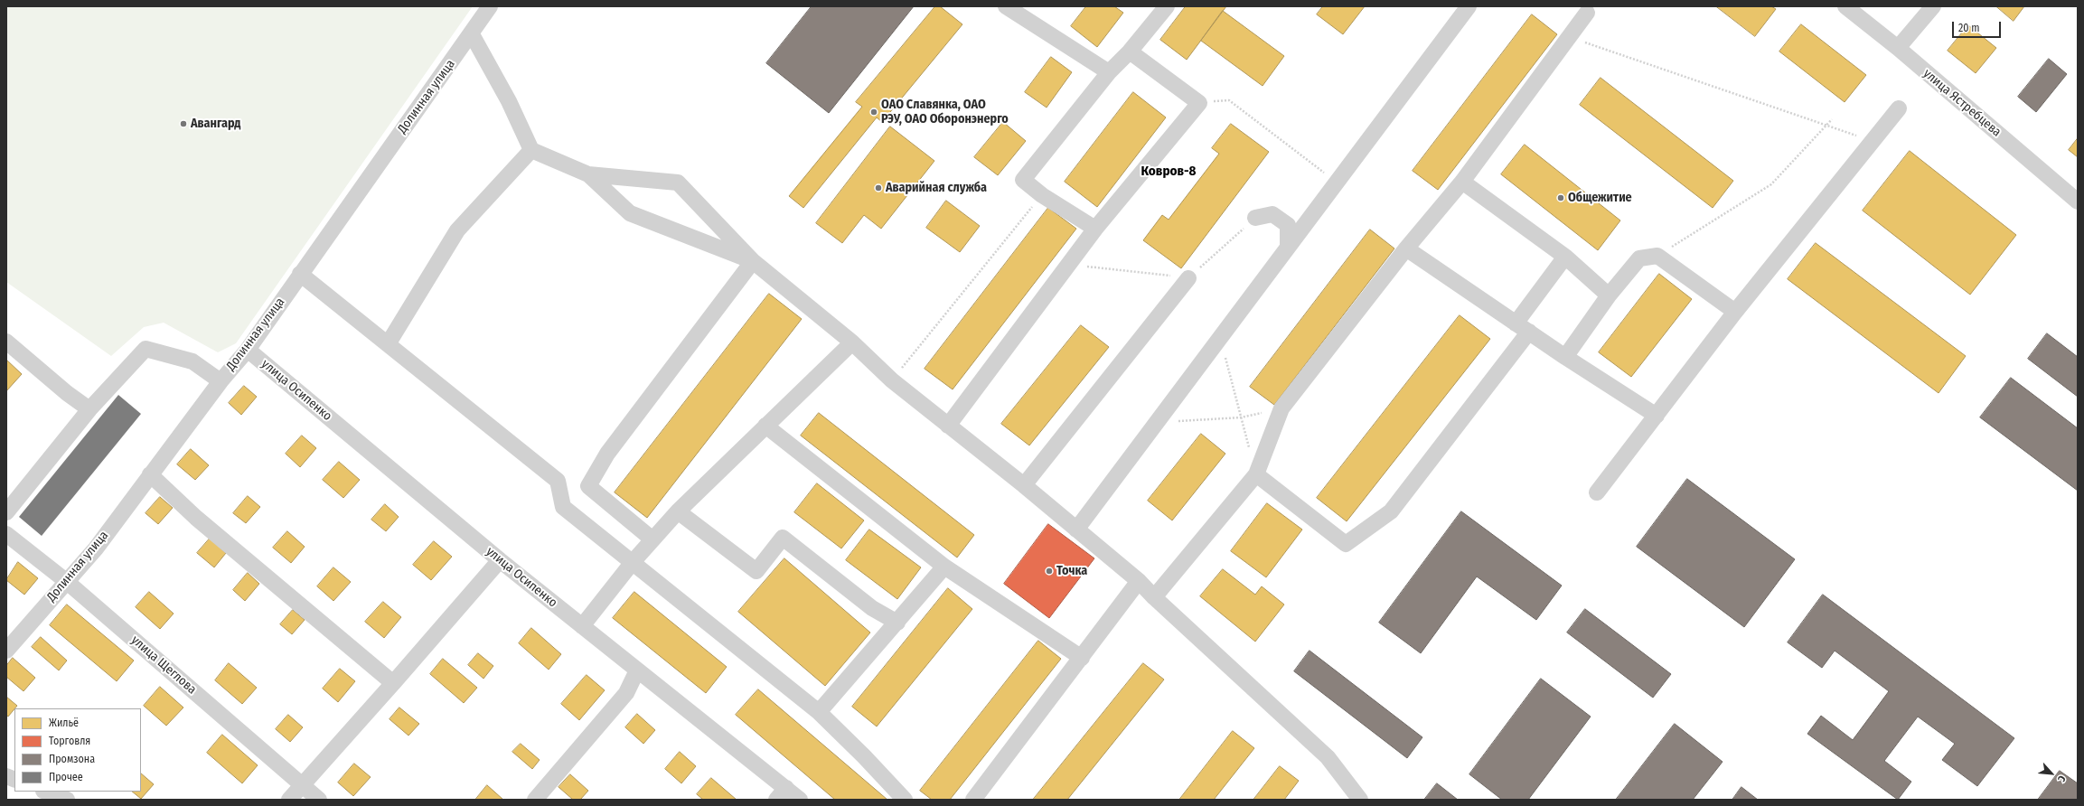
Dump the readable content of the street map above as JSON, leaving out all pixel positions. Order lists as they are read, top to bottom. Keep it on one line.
{"streets":{"street":["Долинная улица","улица Ястребцева","улица Осипенко","улица Щеглова"]},"crossings":[["Долинная улица","улица Осипенко"],["Долинная улица","улица Щеглова"]],"districts":["Ковров-8"],"places":["ОАО Славянка, ОАО РЭУ, ОАО Оборонэнерго","Авангард","Аварийная служба","Общежитие","Точка"],"legend":["Жильё","Торговля","Промзона","Прочее"],"scale_bar":"20 m","north":"bottom right"}
